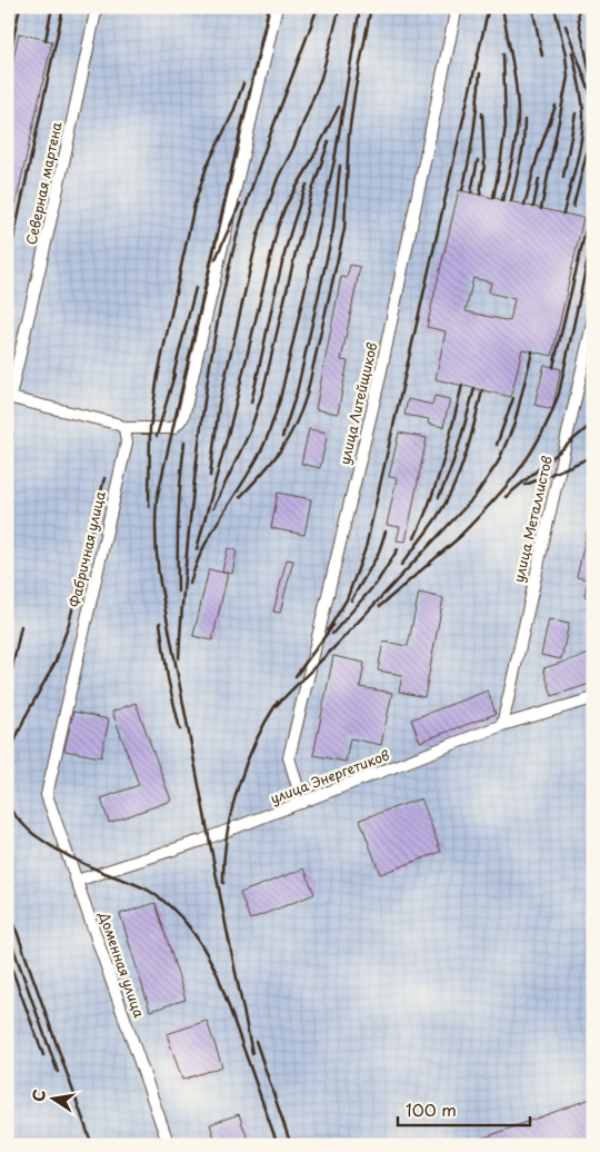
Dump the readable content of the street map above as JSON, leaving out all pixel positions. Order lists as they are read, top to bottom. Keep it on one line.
{"streets":{"street":["Северная мартена","улица Литейщиков","улица Металлистов","Фабричная улица","улица Энергетиков","Доменная улица"]},"crossings":[["улица Литейщиков","улица Энергетиков"],["улица Металлистов","улица Энергетиков"],["Фабричная улица","Доменная улица"],["улица Энергетиков","Доменная улица"]],"scale_bar":"100 m","north":"left"}
